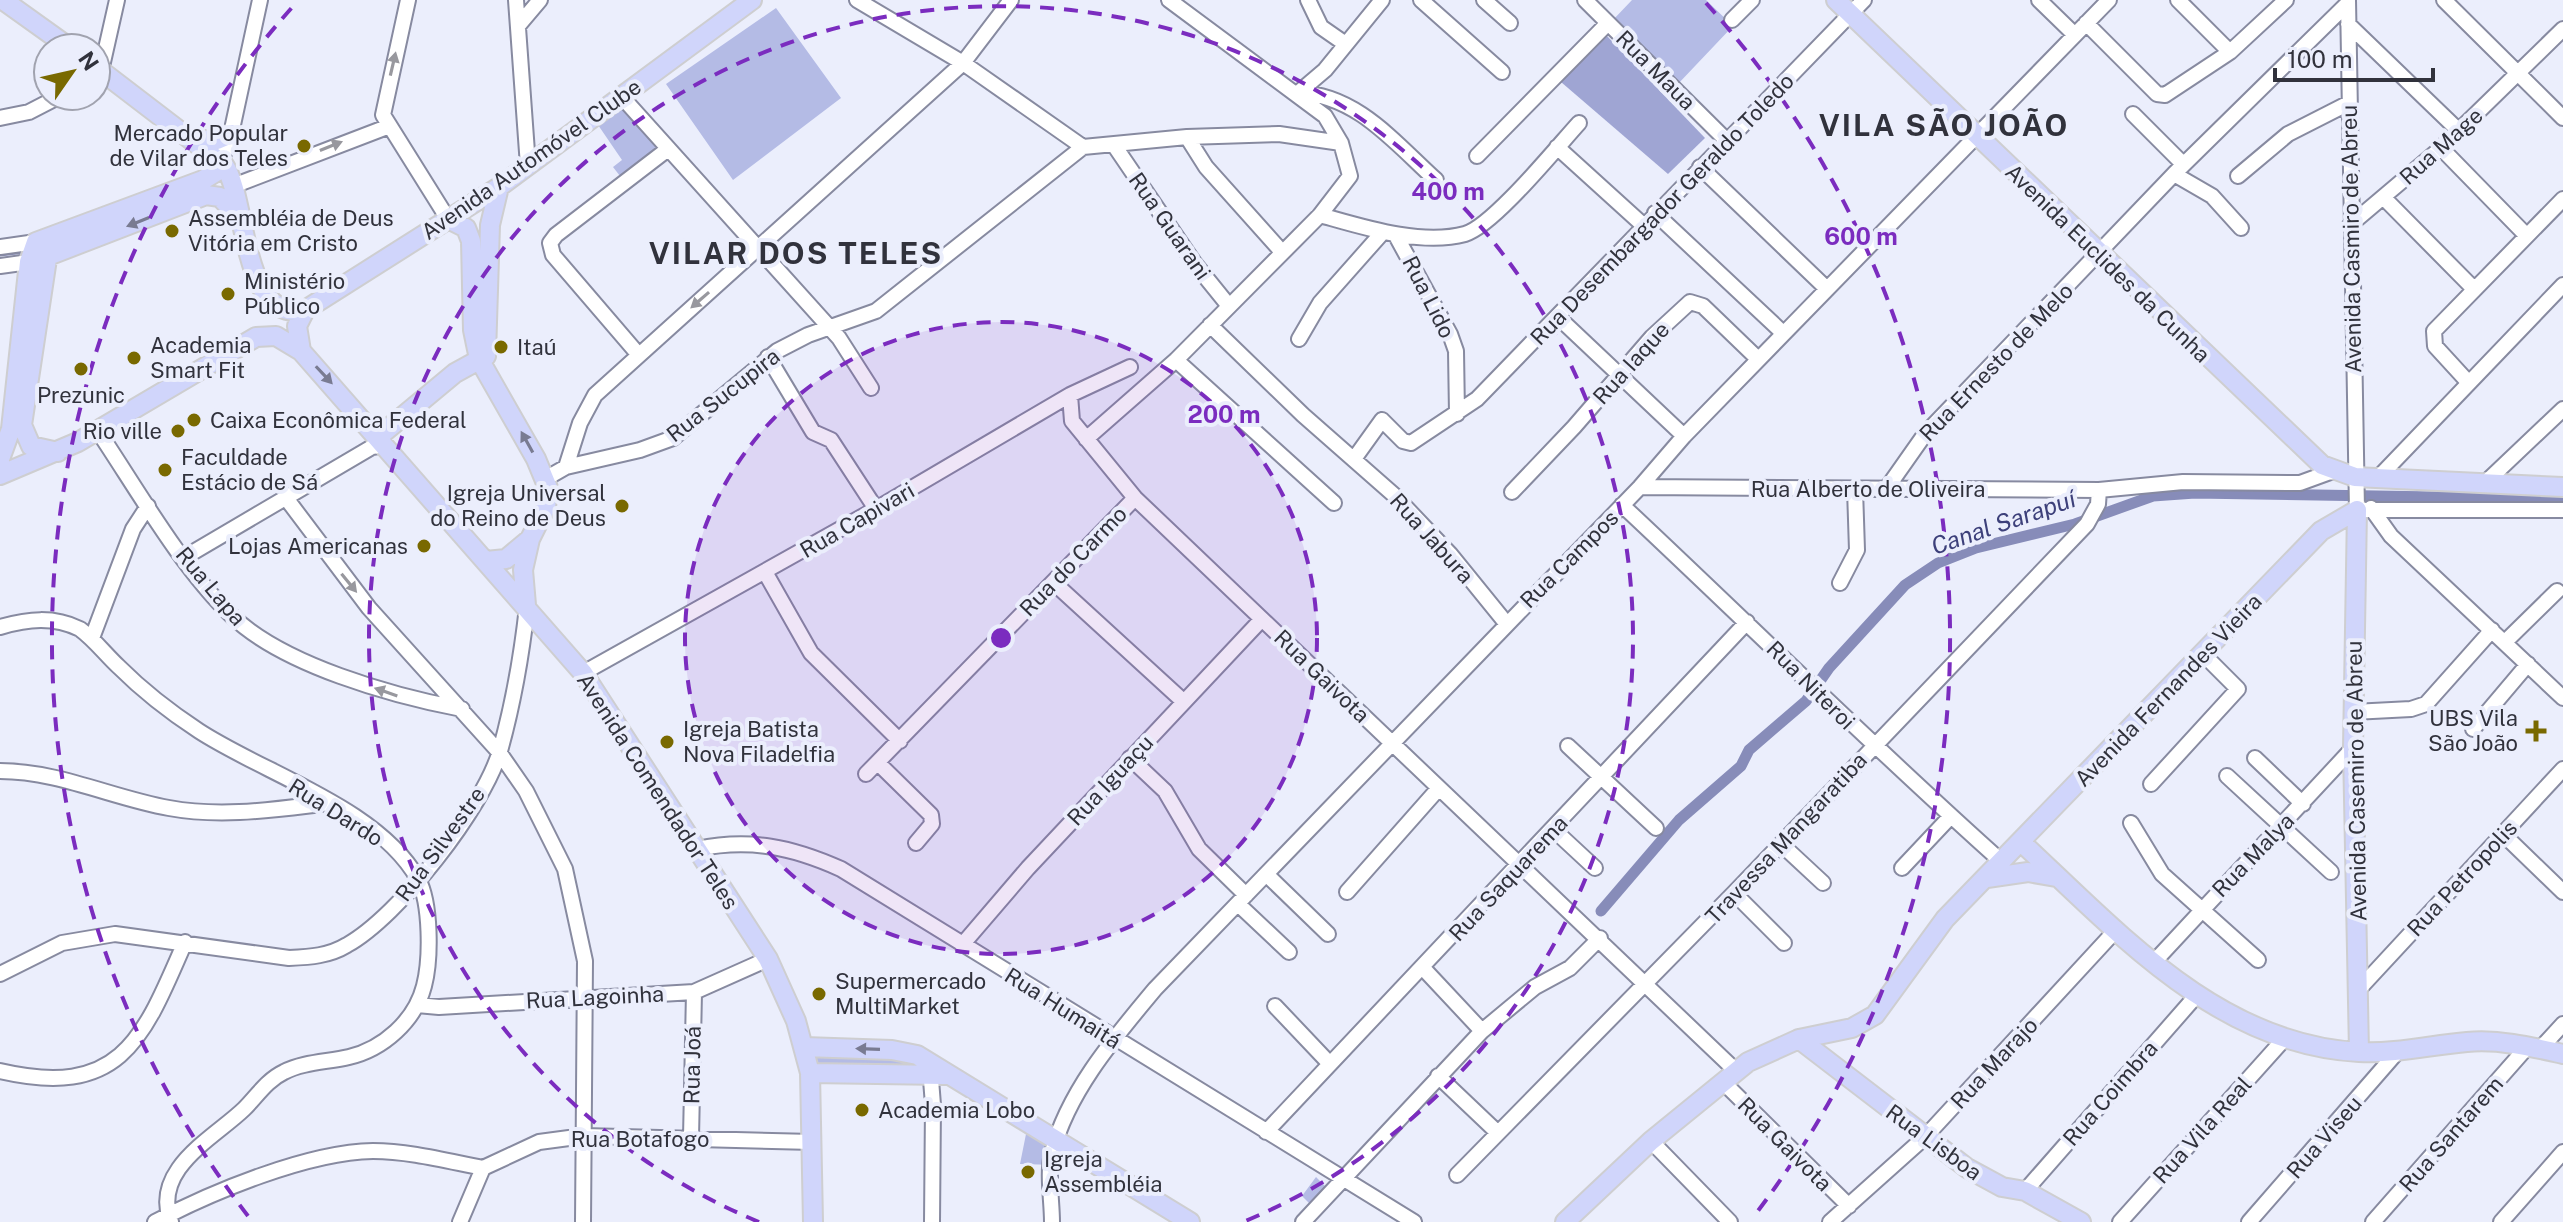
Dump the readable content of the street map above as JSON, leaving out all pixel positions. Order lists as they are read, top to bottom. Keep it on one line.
{"streets":{"main road":["Avenida Automóvel Clube","Avenida Euclides da Cunha","Avenida Fernandes Vieira","Avenida Casemiro de Abreu","Avenida Comendador Teles","Rua Lisboa"],"street":["Rua Maua","Rua Mage","Rua Desembargador Geraldo Toledo","Rua Guarani","Avenida Casmiro de Abreu","Rua Lido","Rua Ernesto de Melo","Rua Iaque","Rua Sucupira","Rua Alberto de Oliveira","Rua Capivari","Rua Jabura","Rua Campos","Rua do Carmo","Rua Lapa","Rua Gaivota","Rua Niteroi","Rua Iguaçu","Rua Dardo","Travessa Mangaratiba","Rua Silvestre","Rua Malya","Rua Saquarema","Rua Petropolis","Rua Lagoinha","Rua Humaitá","Rua Marajo","Rua Joá","Rua Coimbra","Rua Vila Real","Rua Santarem","Rua Viseu","Rua Botafogo"]},"crossings":[["Rua Maua","Rua Desembargador Geraldo Toledo"],["Rua Mage","Avenida Casmiro de Abreu"],["Rua Desembargador Geraldo Toledo","Avenida Euclides da Cunha"],["Rua Desembargador Geraldo Toledo","Rua Lido"],["Avenida Casmiro de Abreu","Avenida Euclides da Cunha"],["Avenida Casmiro de Abreu","Rua Ernesto de Melo"],["Avenida Casmiro de Abreu","Avenida Fernandes Vieira"],["Avenida Casmiro de Abreu","Avenida Casemiro de Abreu"],["Avenida Euclides da Cunha","Rua Ernesto de Melo"],["Avenida Euclides da Cunha","Rua Alberto de Oliveira"],["Avenida Euclides da Cunha","Rua Campos"],["Avenida Euclides da Cunha","Avenida Fernandes Vieira"],["Avenida Euclides da Cunha","Avenida Casemiro de Abreu"],["Rua Ernesto de Melo","Rua Alberto de Oliveira"],["Rua Iaque","Rua Campos"],["Rua Alberto de Oliveira","Rua Campos"],["Rua Alberto de Oliveira","Travessa Mangaratiba"],["Rua Capivari","Rua Gaivota"],["Rua Capivari","Avenida Comendador Teles"],["Rua Jabura","Rua Campos"],["Rua Campos","Rua Gaivota"],["Rua Campos","Rua Niteroi"],["Rua Campos","Rua Humaitá"],["Rua do Carmo","Rua Gaivota"],["Rua Gaivota","Avenida Fernandes Vieira"],["Rua Gaivota","Rua Iguaçu"],["Rua Gaivota","Travessa Mangaratiba"],["Rua Gaivota","Rua Saquarema"],["Rua Gaivota","Rua Marajo"],["Rua Niteroi","Avenida Fernandes Vieira"],["Rua Niteroi","Travessa Mangaratiba"],["Rua Niteroi","Rua Saquarema"],["Avenida Fernandes Vieira","Avenida Casemiro de Abreu"],["Avenida Fernandes Vieira","Rua Lisboa"],["Rua Iguaçu","Rua Humaitá"],["Avenida Casemiro de Abreu","Rua Malya"],["Avenida Casemiro de Abreu","Rua Petropolis"],["Avenida Comendador Teles","Rua Silvestre"],["Avenida Comendador Teles","Rua Lagoinha"],["Avenida Comendador Teles","Rua Humaitá"],["Avenida Comendador Teles","Rua Botafogo"],["Rua Dardo","Rua Silvestre"],["Rua Saquarema","Rua Humaitá"],["Rua Lagoinha","Rua Joá"],["Rua Marajo","Rua Lisboa"],["Rua Joá","Rua Botafogo"],["Rua Coimbra","Rua Lisboa"]],"districts":["VILA SÃO JOÃO","VILAR DOS TELES"],"water":["Canal Sarapuí"],"places":{"other":["Mercado Popular de Vilar dos Teles","Assembléia de Deus Vitória em Cristo","Ministério Público","Itaú","Academia Smart Fit","Prezunic","Caixa Econômica Federal","Rio ville","Faculdade Estácio de Sá","Igreja Universal do Reino de Deus","Lojas Americanas","Igreja Batista Nova Filadelfia","Supermercado MultiMarket","Academia Lobo","Igreja Assembléia"],"health":["UBS Vila São João"]},"scale_bar":"100 m","north":"top right","rings":["400 m","600 m","200 m"]}
